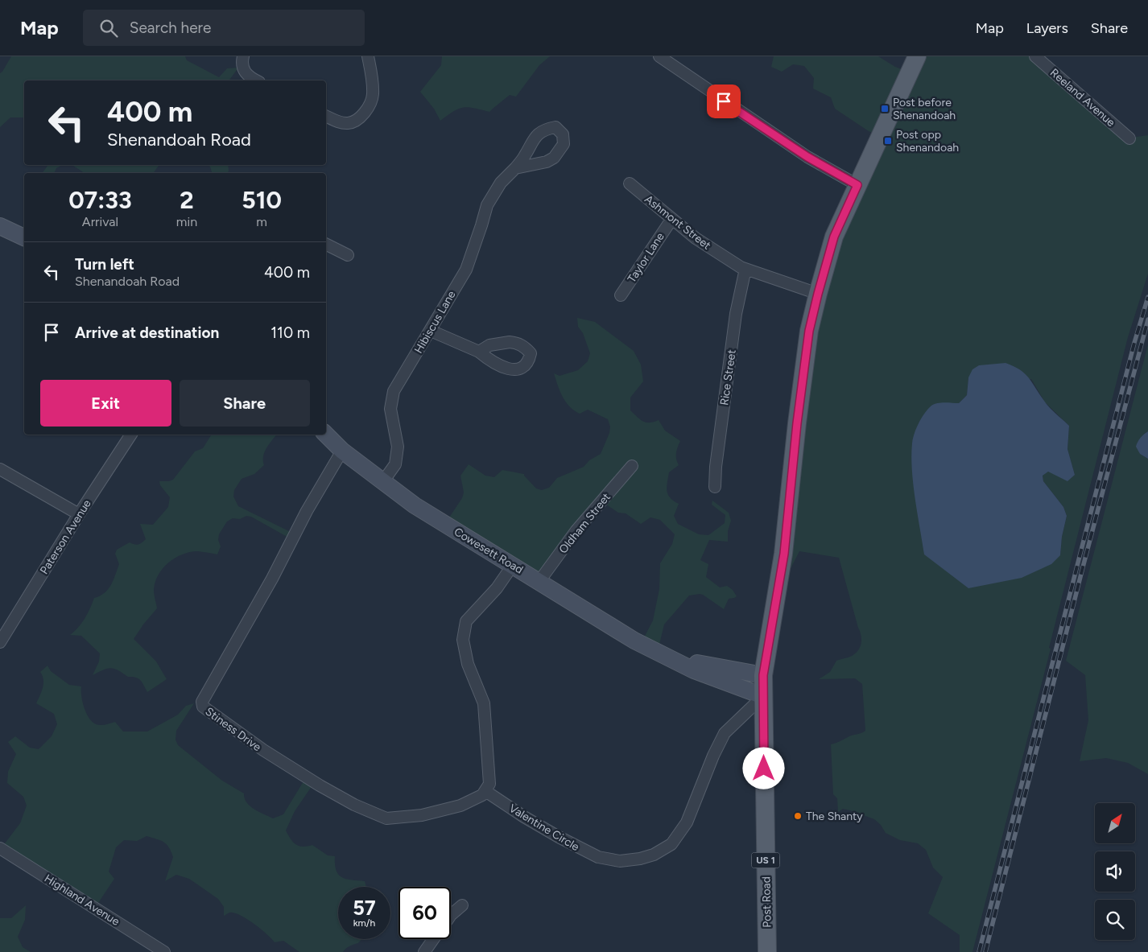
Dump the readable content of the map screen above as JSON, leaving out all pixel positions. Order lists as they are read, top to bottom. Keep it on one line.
{"streets":{"main road":["Cowesett Road","US 1","Post Road"],"street":["Reeland Avenue","Ashmont Street","Taylor Lane","Hibiscus Lane","Rice Street","Oldham Street","Paterson Avenue","Stiness Drive","Valentine Circle","Highland Avenue"]},"crossings":[["Ashmont Street","Taylor Lane"],["Ashmont Street","Rice Street"],["Ashmont Street","Post Road"],["Hibiscus Lane","Cowesett Road"],["Oldham Street","Cowesett Road"],["Cowesett Road","Stiness Drive"],["Cowesett Road","Valentine Circle"],["Cowesett Road","Post Road"],["Stiness Drive","Valentine Circle"],["Valentine Circle","Post Road"]],"places":{"transit":["Post before Shenandoah","Post opp Shenandoah"],"other":["The Shanty"]},"north":"top right","page":{"header":"Map","search":"Search here","nav":["Map","Layers","Share"],"turn":["400 m","Shenandoah Road"],"eta":["07:33","Arrival","2","min","510","m"],"list":[{"name":"Turn left","note":"Shenandoah Road","value":"400 m"},{"name":"Arrive at destination","value":"110 m"}],"buttons":["Exit","Share"],"speed":"57 km/h","limit":"60"}}
